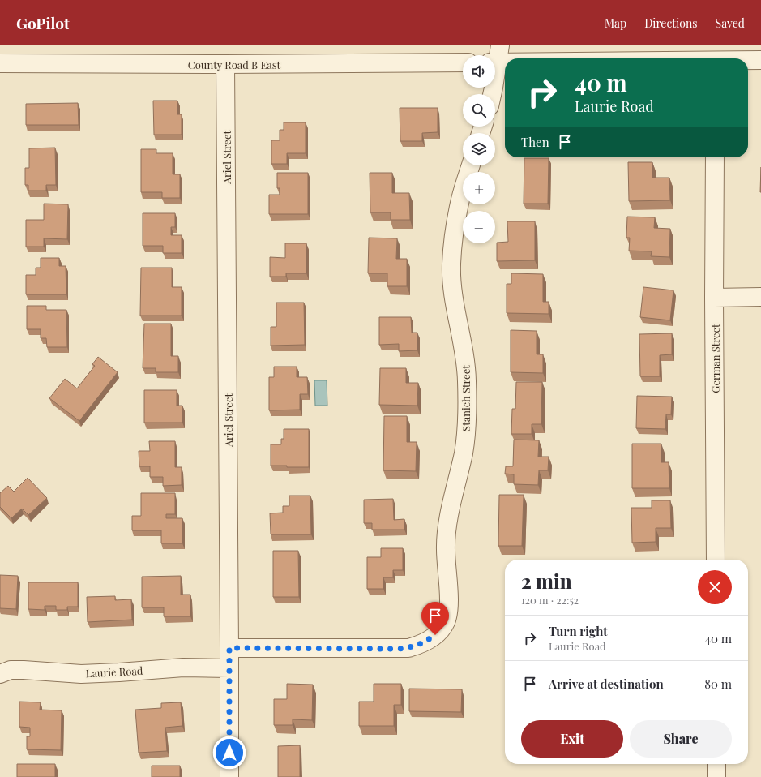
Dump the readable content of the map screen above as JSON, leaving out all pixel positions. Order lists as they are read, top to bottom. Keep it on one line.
{"streets":{"street":["County Road B East","Ariel Street","German Street","Stanich Street","Laurie Road"]},"crossings":[["County Road B East","Ariel Street"],["Ariel Street","Stanich Street"],["Ariel Street","Laurie Road"]],"page":{"header":"GoPilot","nav":["Map","Directions","Saved"],"map_buttons":["+","−"],"turn":["40 m","Laurie Road"],"then":"Then","heading":["2 min","120 m · 22:52"],"list":[{"name":"Turn right","note":"Laurie Road","value":"40 m"},{"name":"Arrive at destination","value":"80 m"}],"buttons":["Exit","Share"]}}
